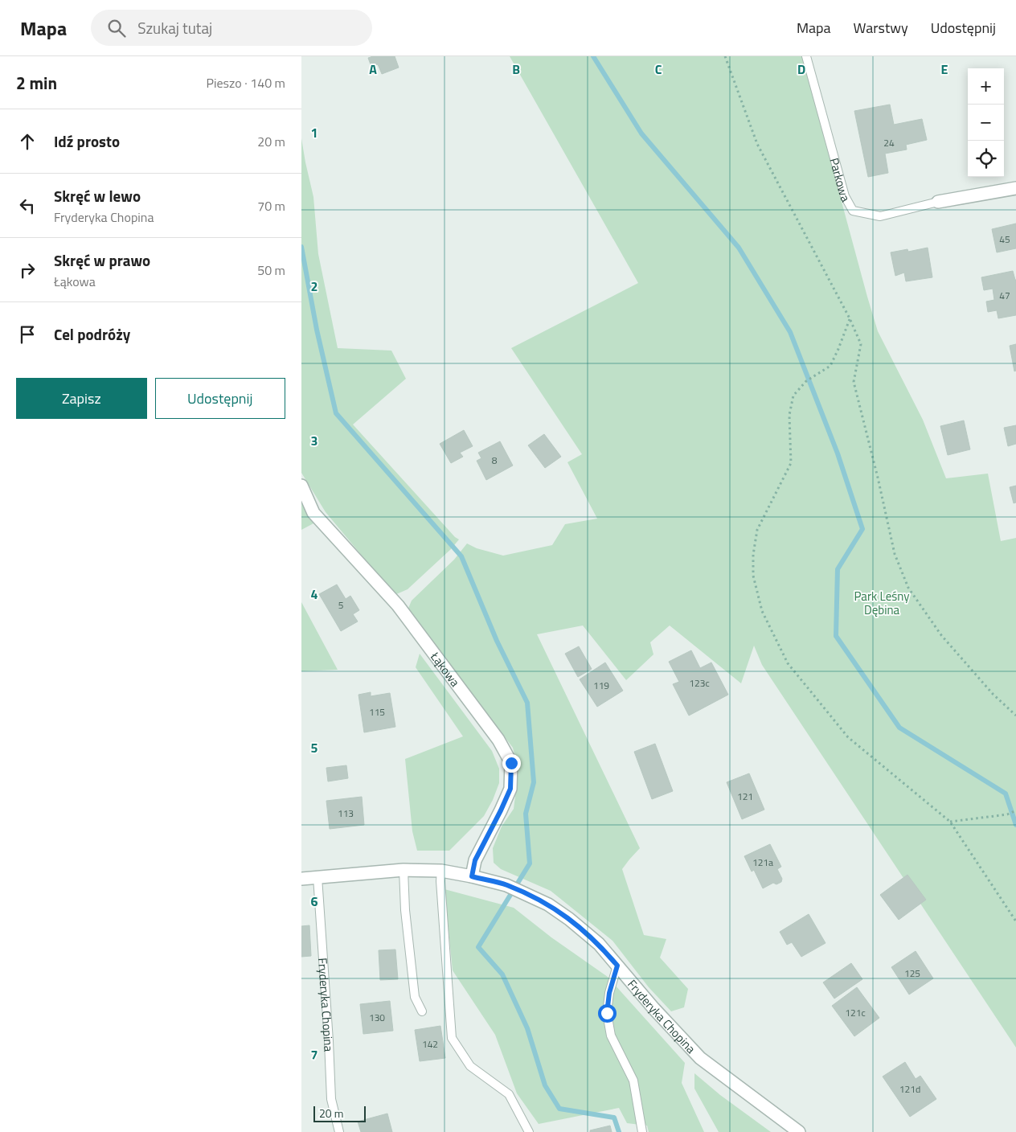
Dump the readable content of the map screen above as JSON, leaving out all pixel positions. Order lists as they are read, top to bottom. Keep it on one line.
{"streets":{"street":["Parkowa","Łąkowa","Fryderyka Chopina"]},"crossings":[["Łąkowa","Fryderyka Chopina"]],"parks":["Park Leśny Dębina"],"house_numbers":["24","45","47","8","5","123c","119","115","121","113","121a","125","121c","130","142","121d"],"scale_bar":"20 m","page":{"header":"Mapa","search":"Szukaj tutaj","nav":["Mapa","Warstwy","Udostępnij"],"heading":["2 min","Pieszo · 140 m"],"map_buttons":["+","−"],"list":[["Idź prosto","20 m"],["Skręć w lewo","Fryderyka Chopina","70 m"],["Skręć w prawo","Łąkowa","50 m"],"Cel podróży"],"buttons":["Zapisz","Udostępnij"],"scale":"20 m"},"grid":{"columns":["A","B","C","D","E"],"rows":["1","2","3","4","5","6","7"]}}
